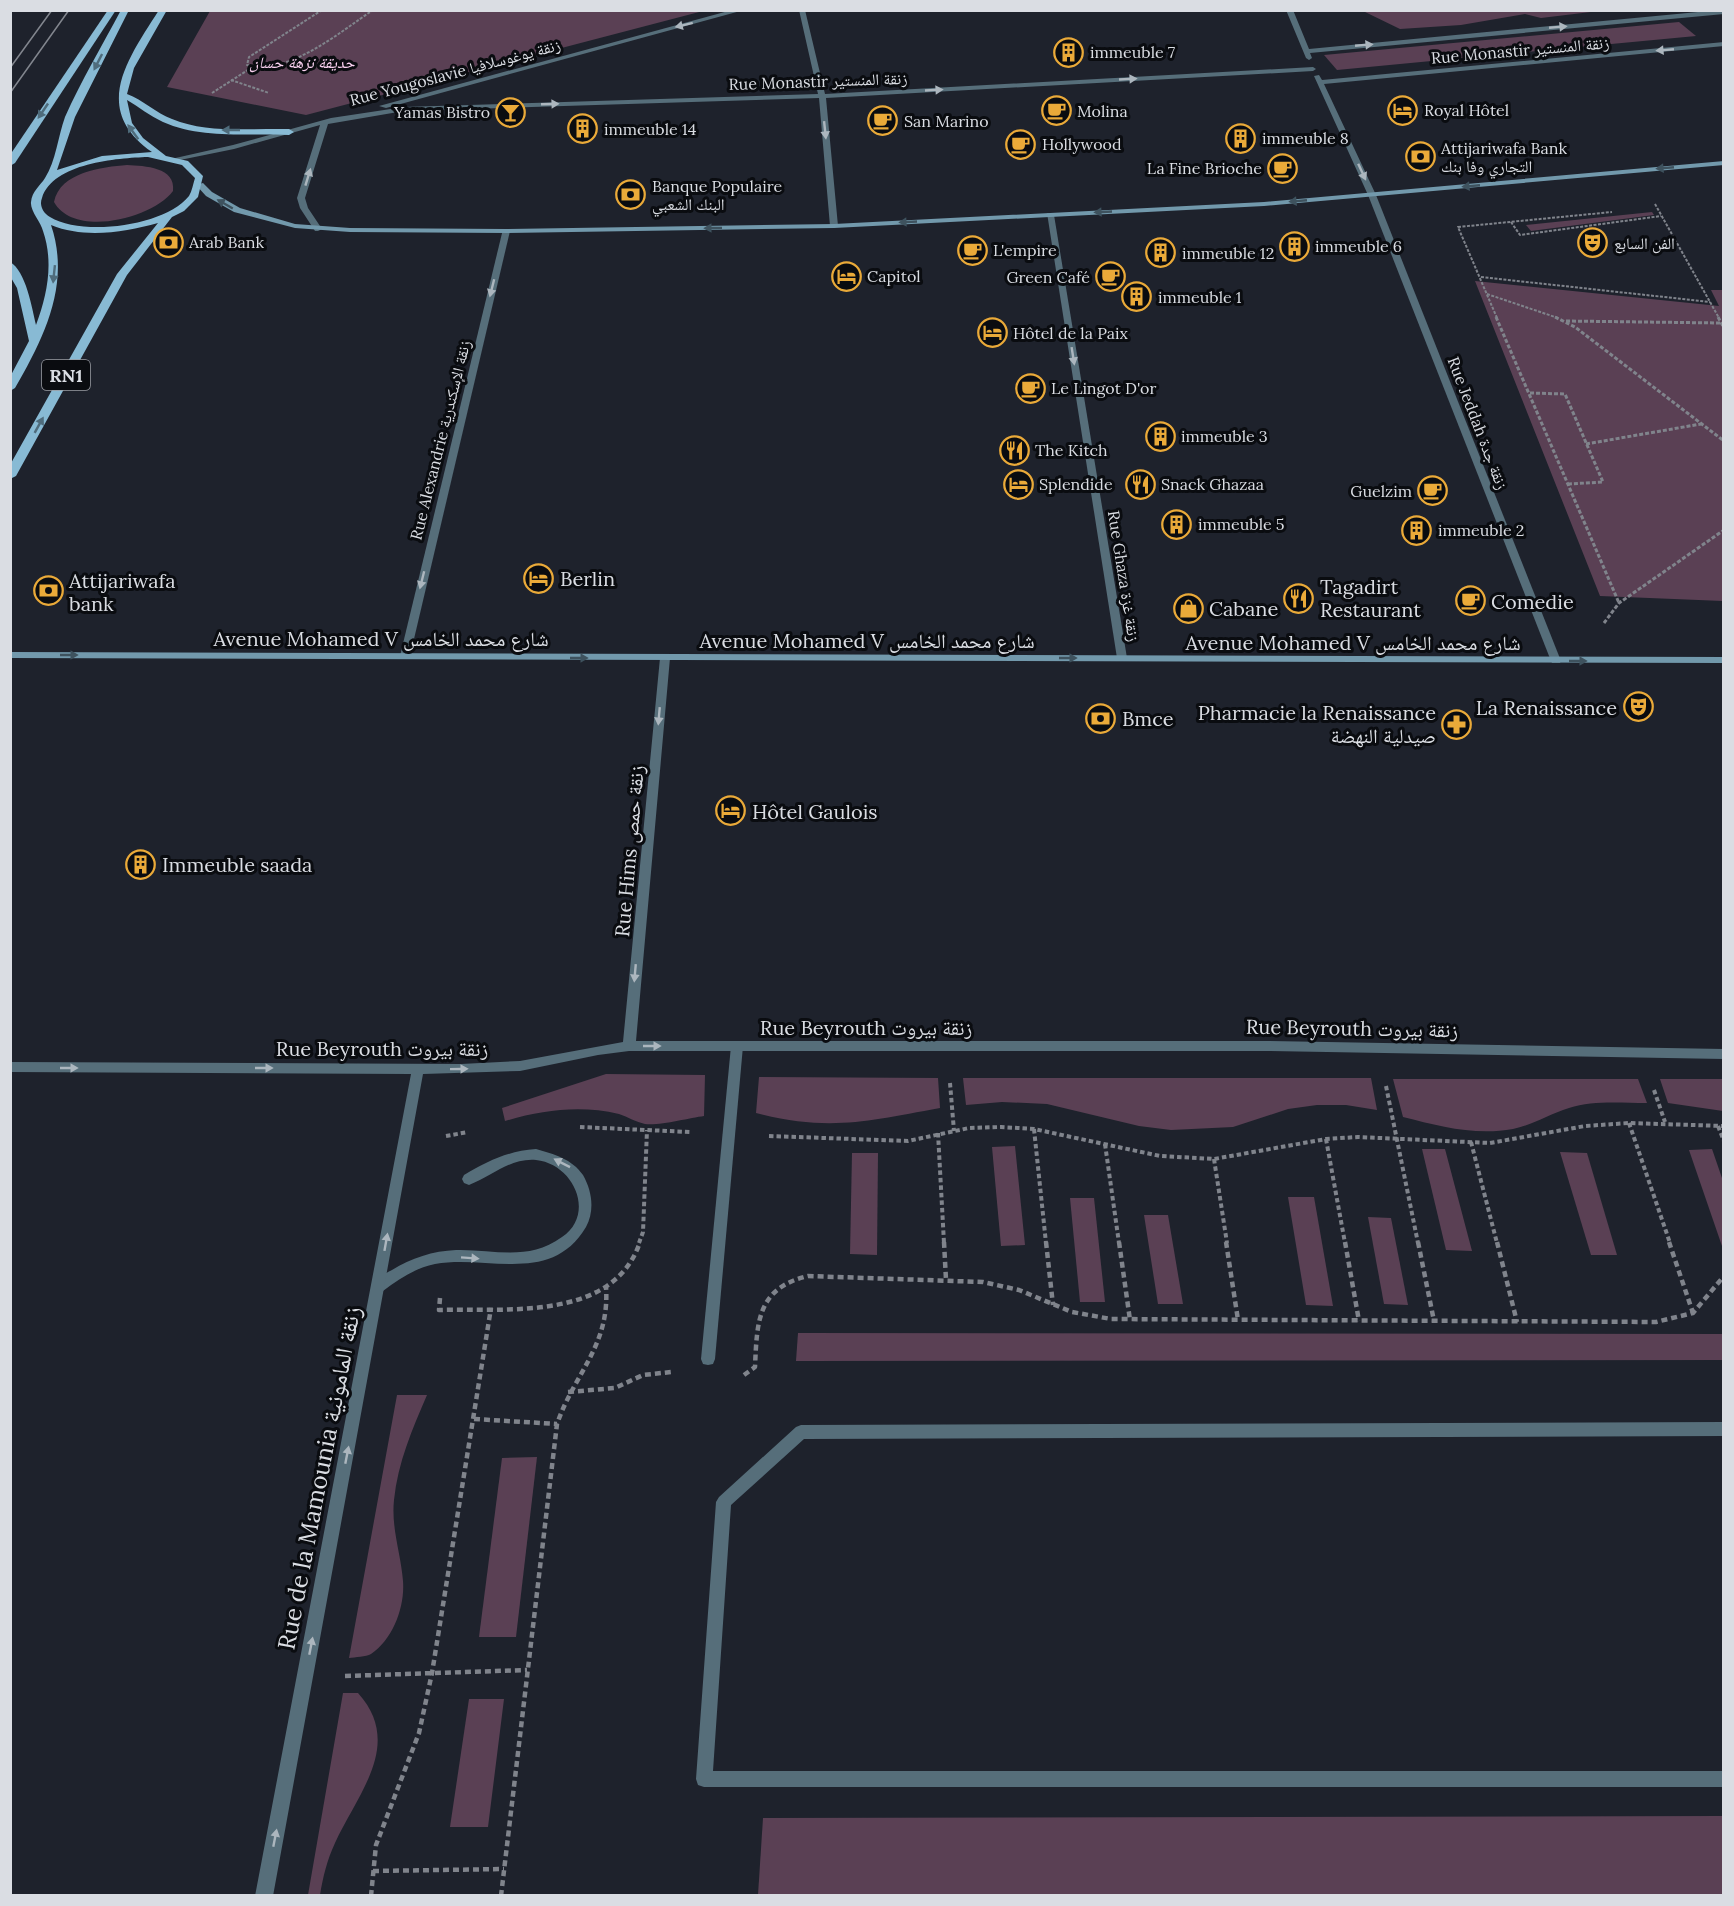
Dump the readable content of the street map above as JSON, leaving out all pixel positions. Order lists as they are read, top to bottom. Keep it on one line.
{"streets":{"main road":["RN1","Avenue Mohamed V شارع محمد الخامس"],"street":["Rue Monastir زنقة المنستير","Rue Yougoslavie زنقة يوغوسلافيا","Rue Jeddah زنقة جدة","Rue Alexandrie زنقة الإسكندرية","Rue Ghaza زنقة غزة","Rue Hims زنقة حمص","Rue Beyrouth زنقة بيروت","Rue de la Mamounia زنقة المامونية"]},"crossings":[["Rue Monastir زنقة المنستير","Rue Yougoslavie زنقة يوغوسلافيا"],["Rue Jeddah زنقة جدة","Avenue Mohamed V شارع محمد الخامس"],["Rue Alexandrie زنقة الإسكندرية","Avenue Mohamed V شارع محمد الخامس"],["Rue Ghaza زنقة غزة","Avenue Mohamed V شارع محمد الخامس"],["Avenue Mohamed V شارع محمد الخامس","Rue Hims زنقة حمص"],["Rue Hims زنقة حمص","Rue Beyrouth زنقة بيروت"],["Rue Beyrouth زنقة بيروت","Rue de la Mamounia زنقة المامونية"]],"one_way":["Rue Yougoslavie زنقة يوغوسلافيا","Rue Alexandrie زنقة الإسكندرية","Rue Ghaza زنقة غزة","Avenue Mohamed V شارع محمد الخامس","Rue Hims زنقة حمص","Rue Beyrouth زنقة بيروت","Rue de la Mamounia زنقة المامونية"],"parks":["حديقة نزهة حسان"],"places":{"building":["immeuble 7","immeuble 14","immeuble 8","immeuble 6","immeuble 12","immeuble 1","immeuble 3","immeuble 5","immeuble 2","Immeuble saada"],"hotel":["Royal Hôtel","Capitol","Hôtel de la Paix","Splendide","Berlin","Hôtel Gaulois"],"cafe":["Molina","San Marino","Hollywood","La Fine Brioche","L'empire","Green Café","Le Lingot D'or","Guelzim","Comedie"],"bar":["Yamas Bistro"],"bank":["Attijariwafa Bank التجاري وفا بنك","Banque Populaire البنك الشعبي","Arab Bank","Attijariwafa bank","Bmce"],"theatre":["الفن السابع","La Renaissance"],"restaurant":["The Kitch","Snack Ghazaa","Tagadirt Restaurant"],"shop":["Cabane"],"pharmacy":["Pharmacie la Renaissance صيدلية النهضة"]}}
